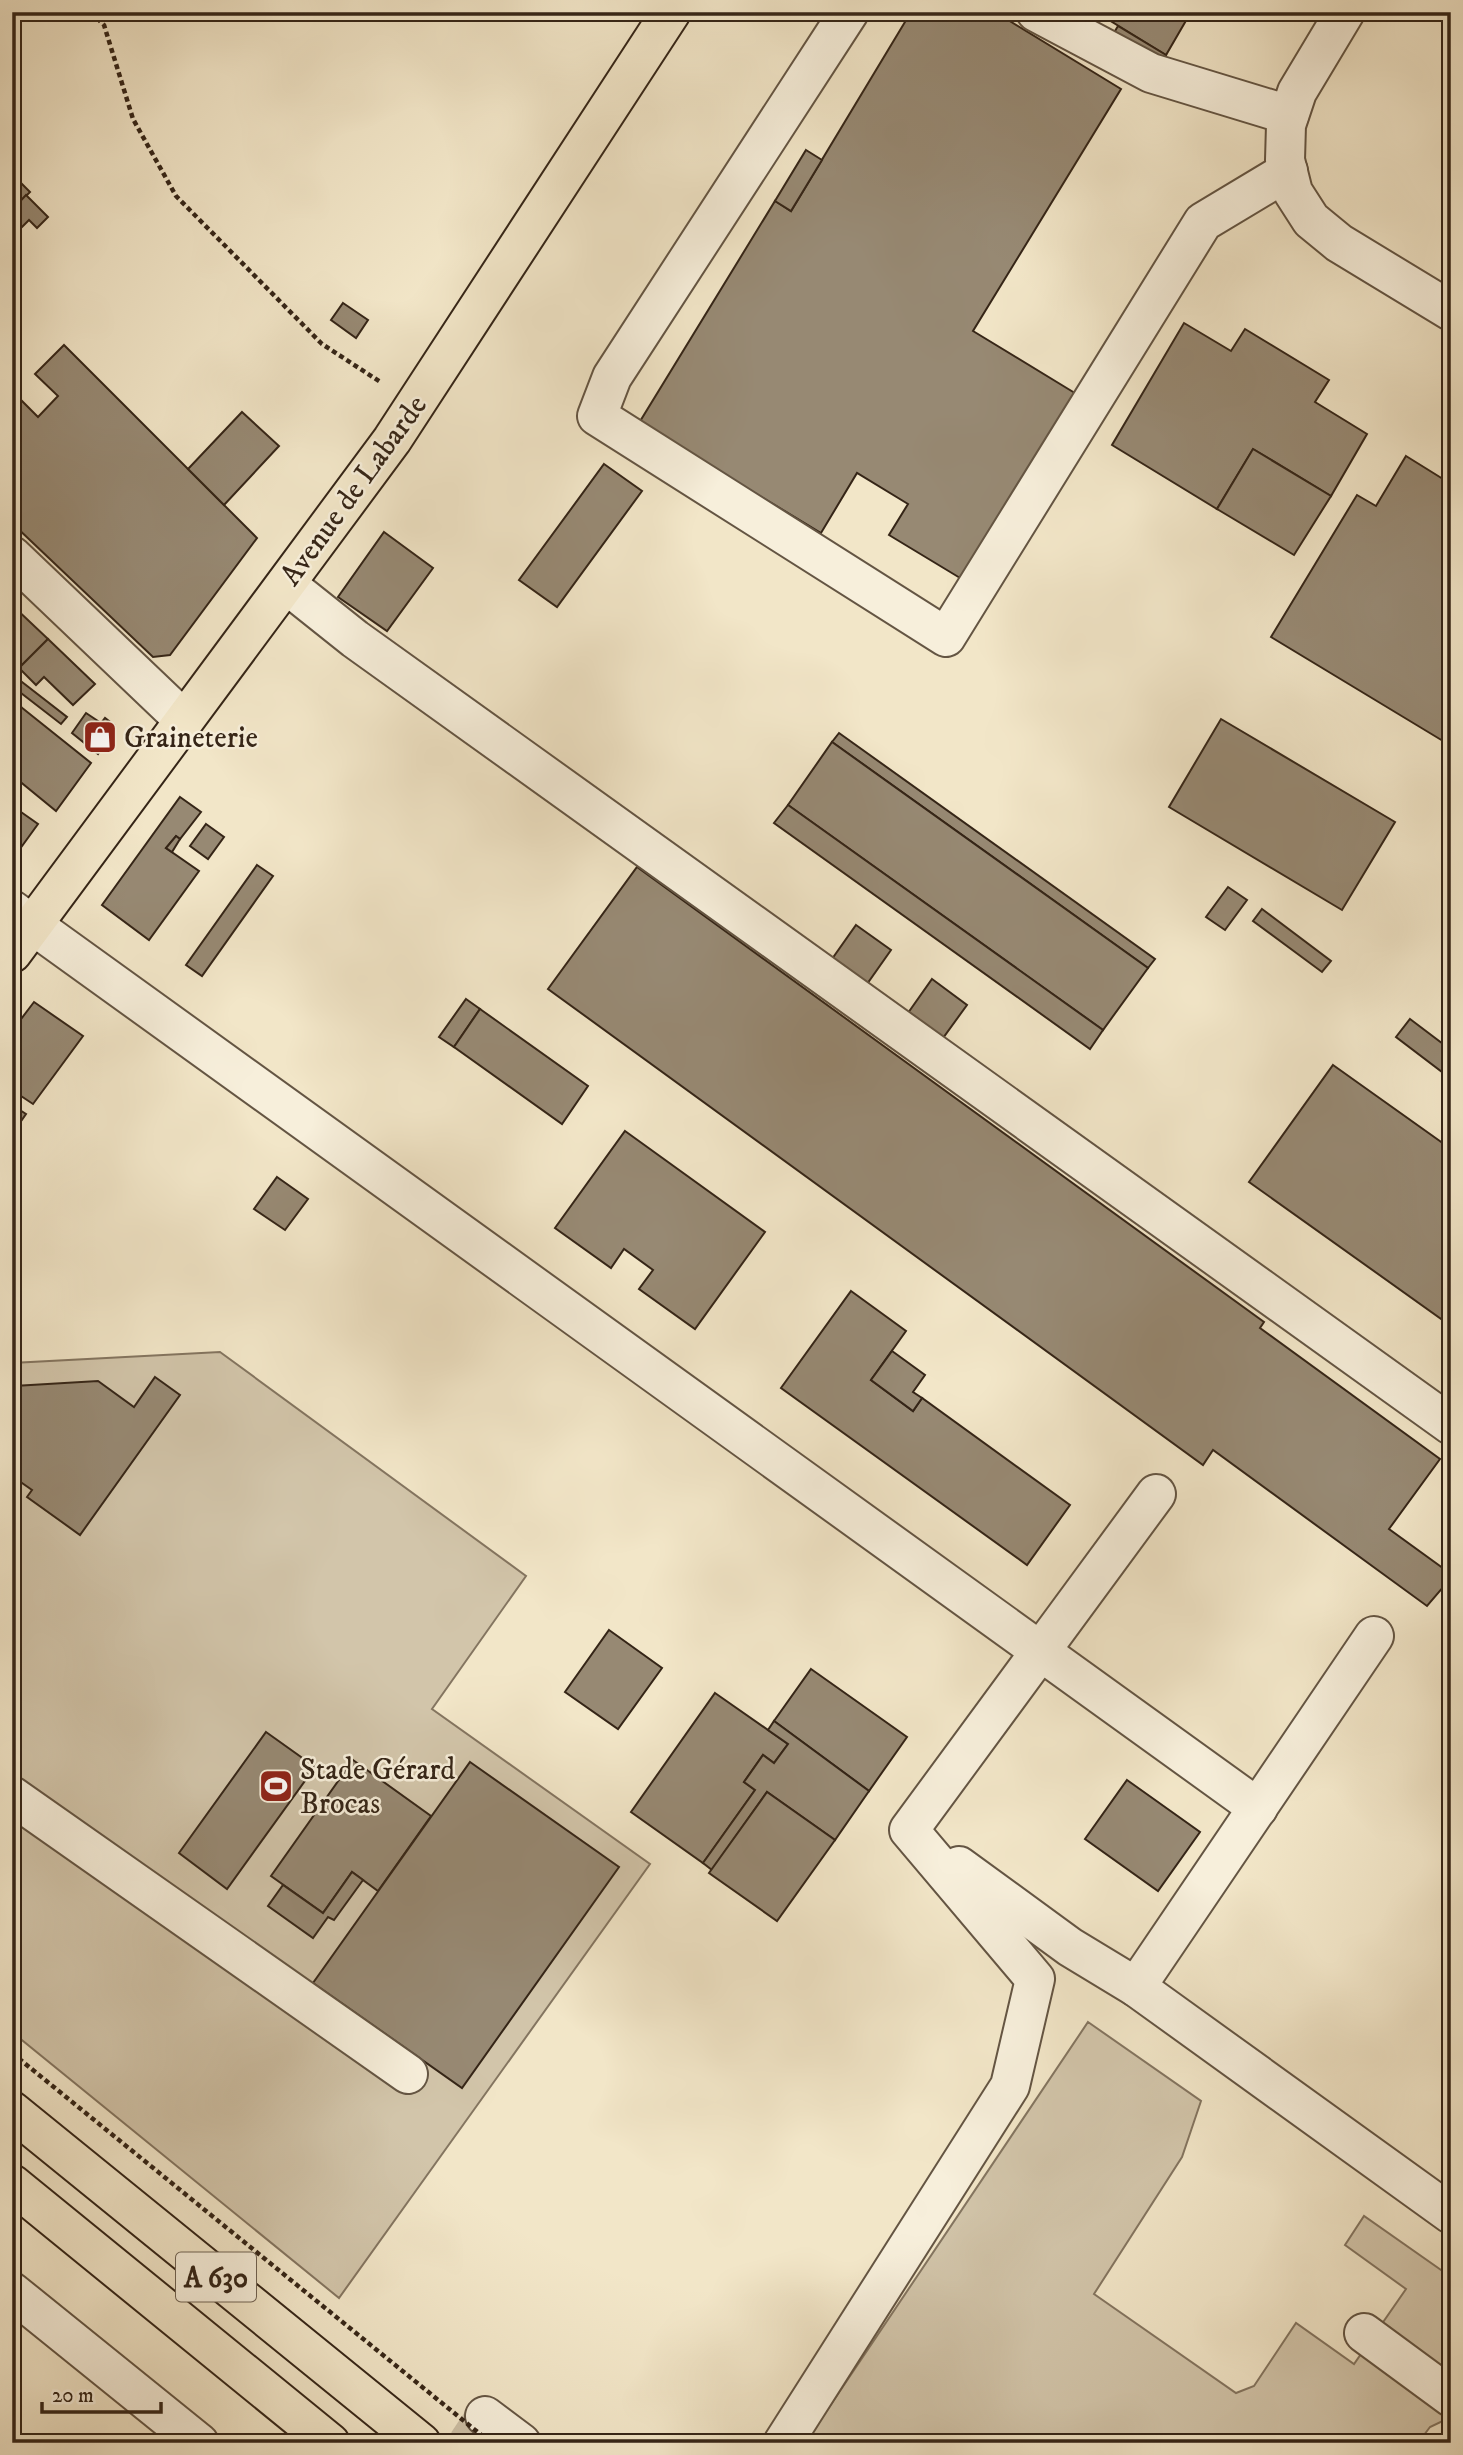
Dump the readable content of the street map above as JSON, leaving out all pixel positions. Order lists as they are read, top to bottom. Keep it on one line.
{"streets":{"main road":["Avenue de Labarde","A 630"]},"places":{"shop":["Graineterie"],"sports":["Stade Gérard Brocas"]},"scale_bar":"20 m"}
